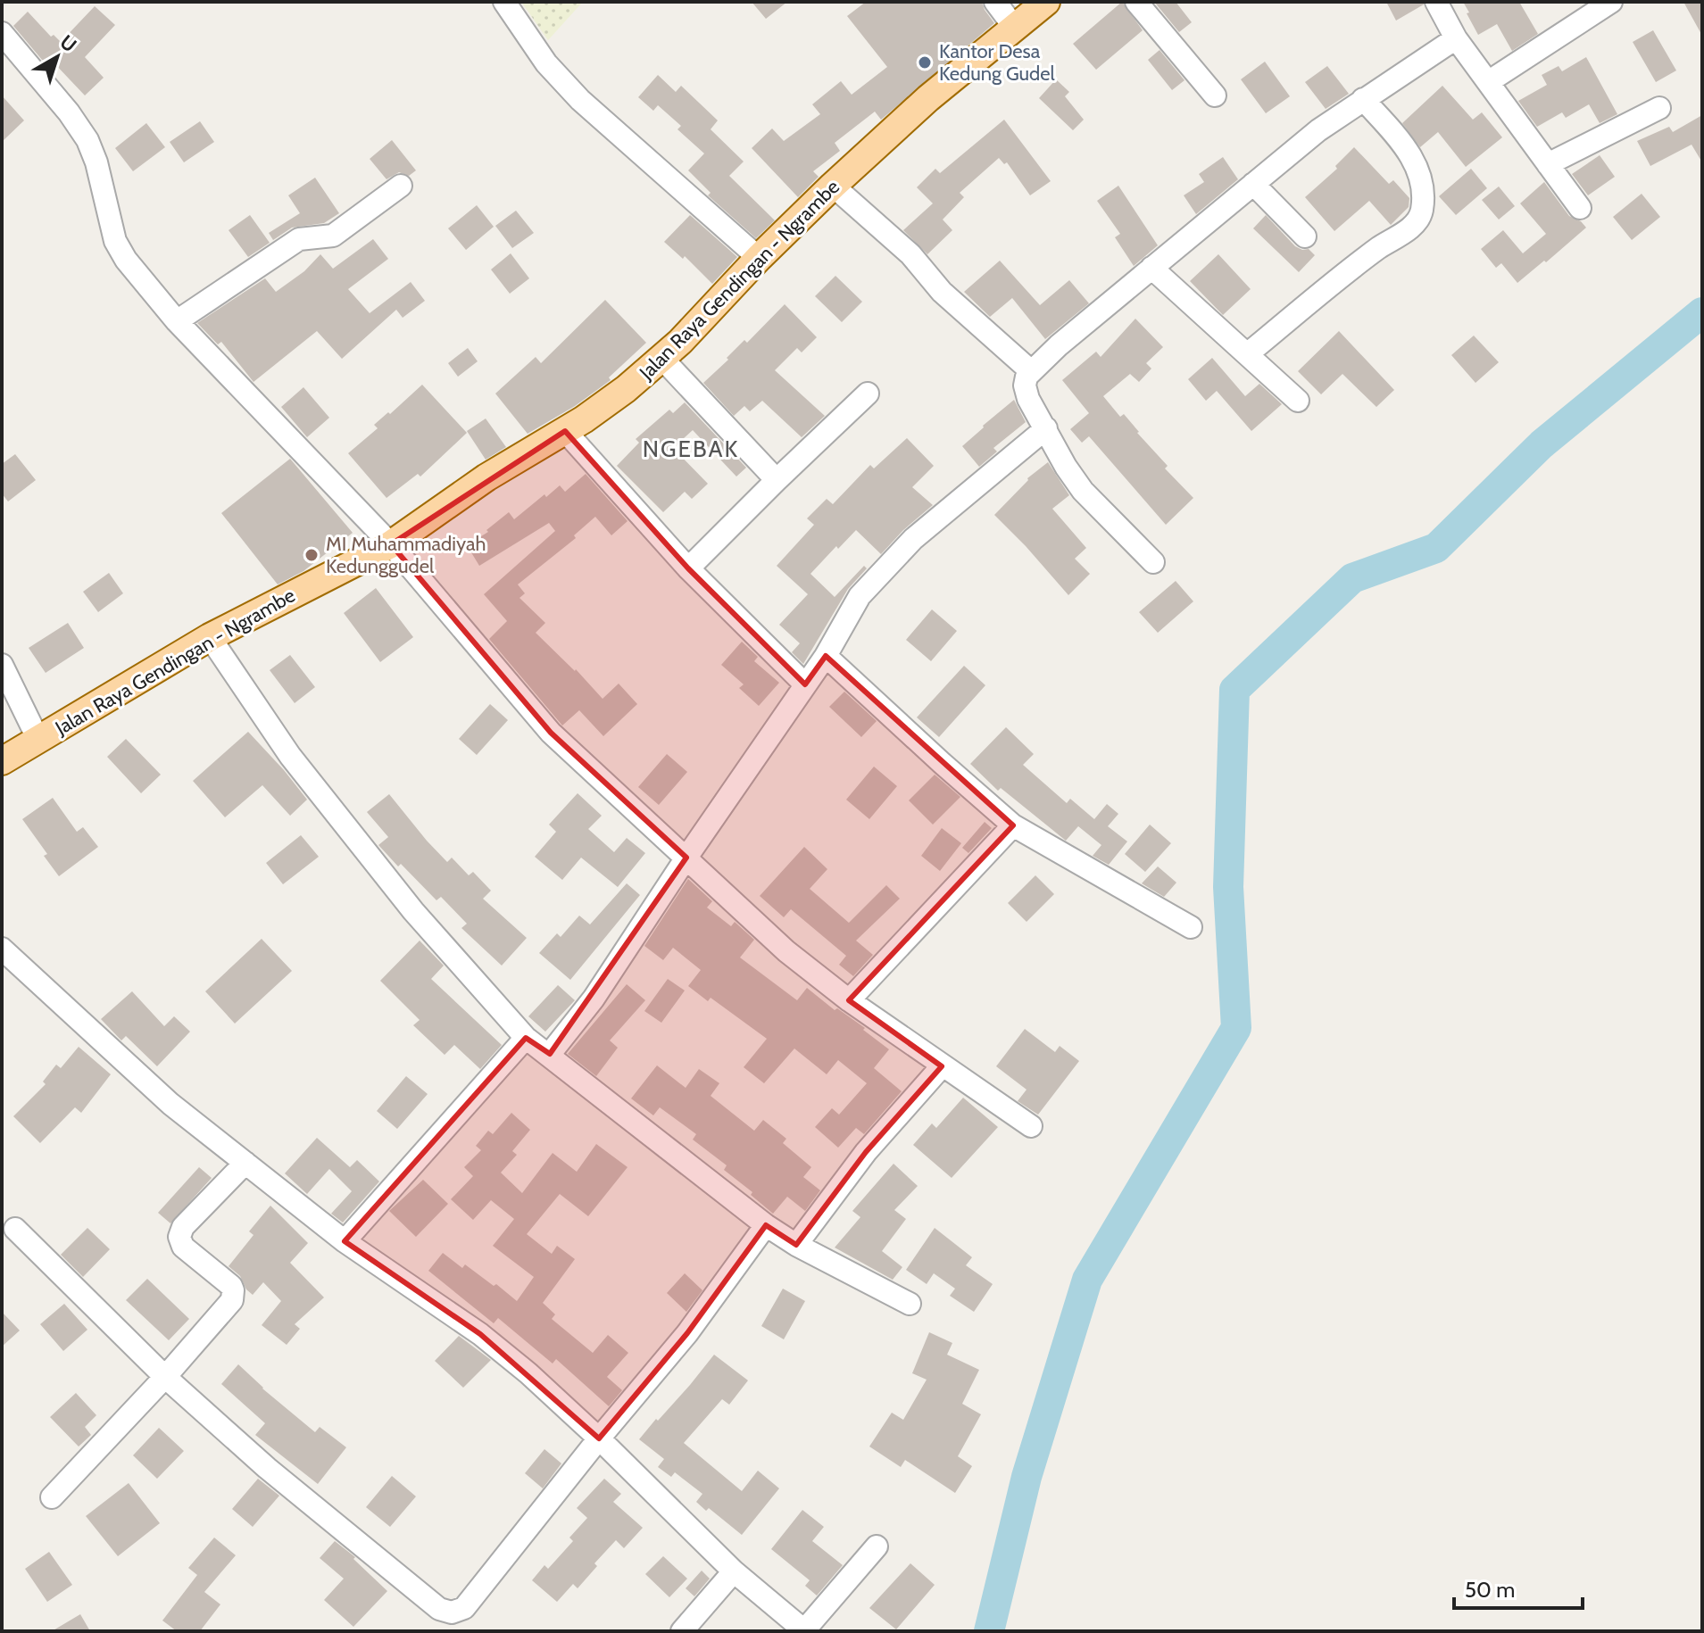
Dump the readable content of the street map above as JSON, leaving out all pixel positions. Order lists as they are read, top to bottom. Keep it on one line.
{"streets":{"main road":["Jalan Raya Gendingan - Ngrambe"]},"districts":["NGEBAK"],"places":["Kantor Desa Kedung Gudel","MI Muhammadiyah Kedunggudel"],"scale_bar":"50 m","north":"top right"}
